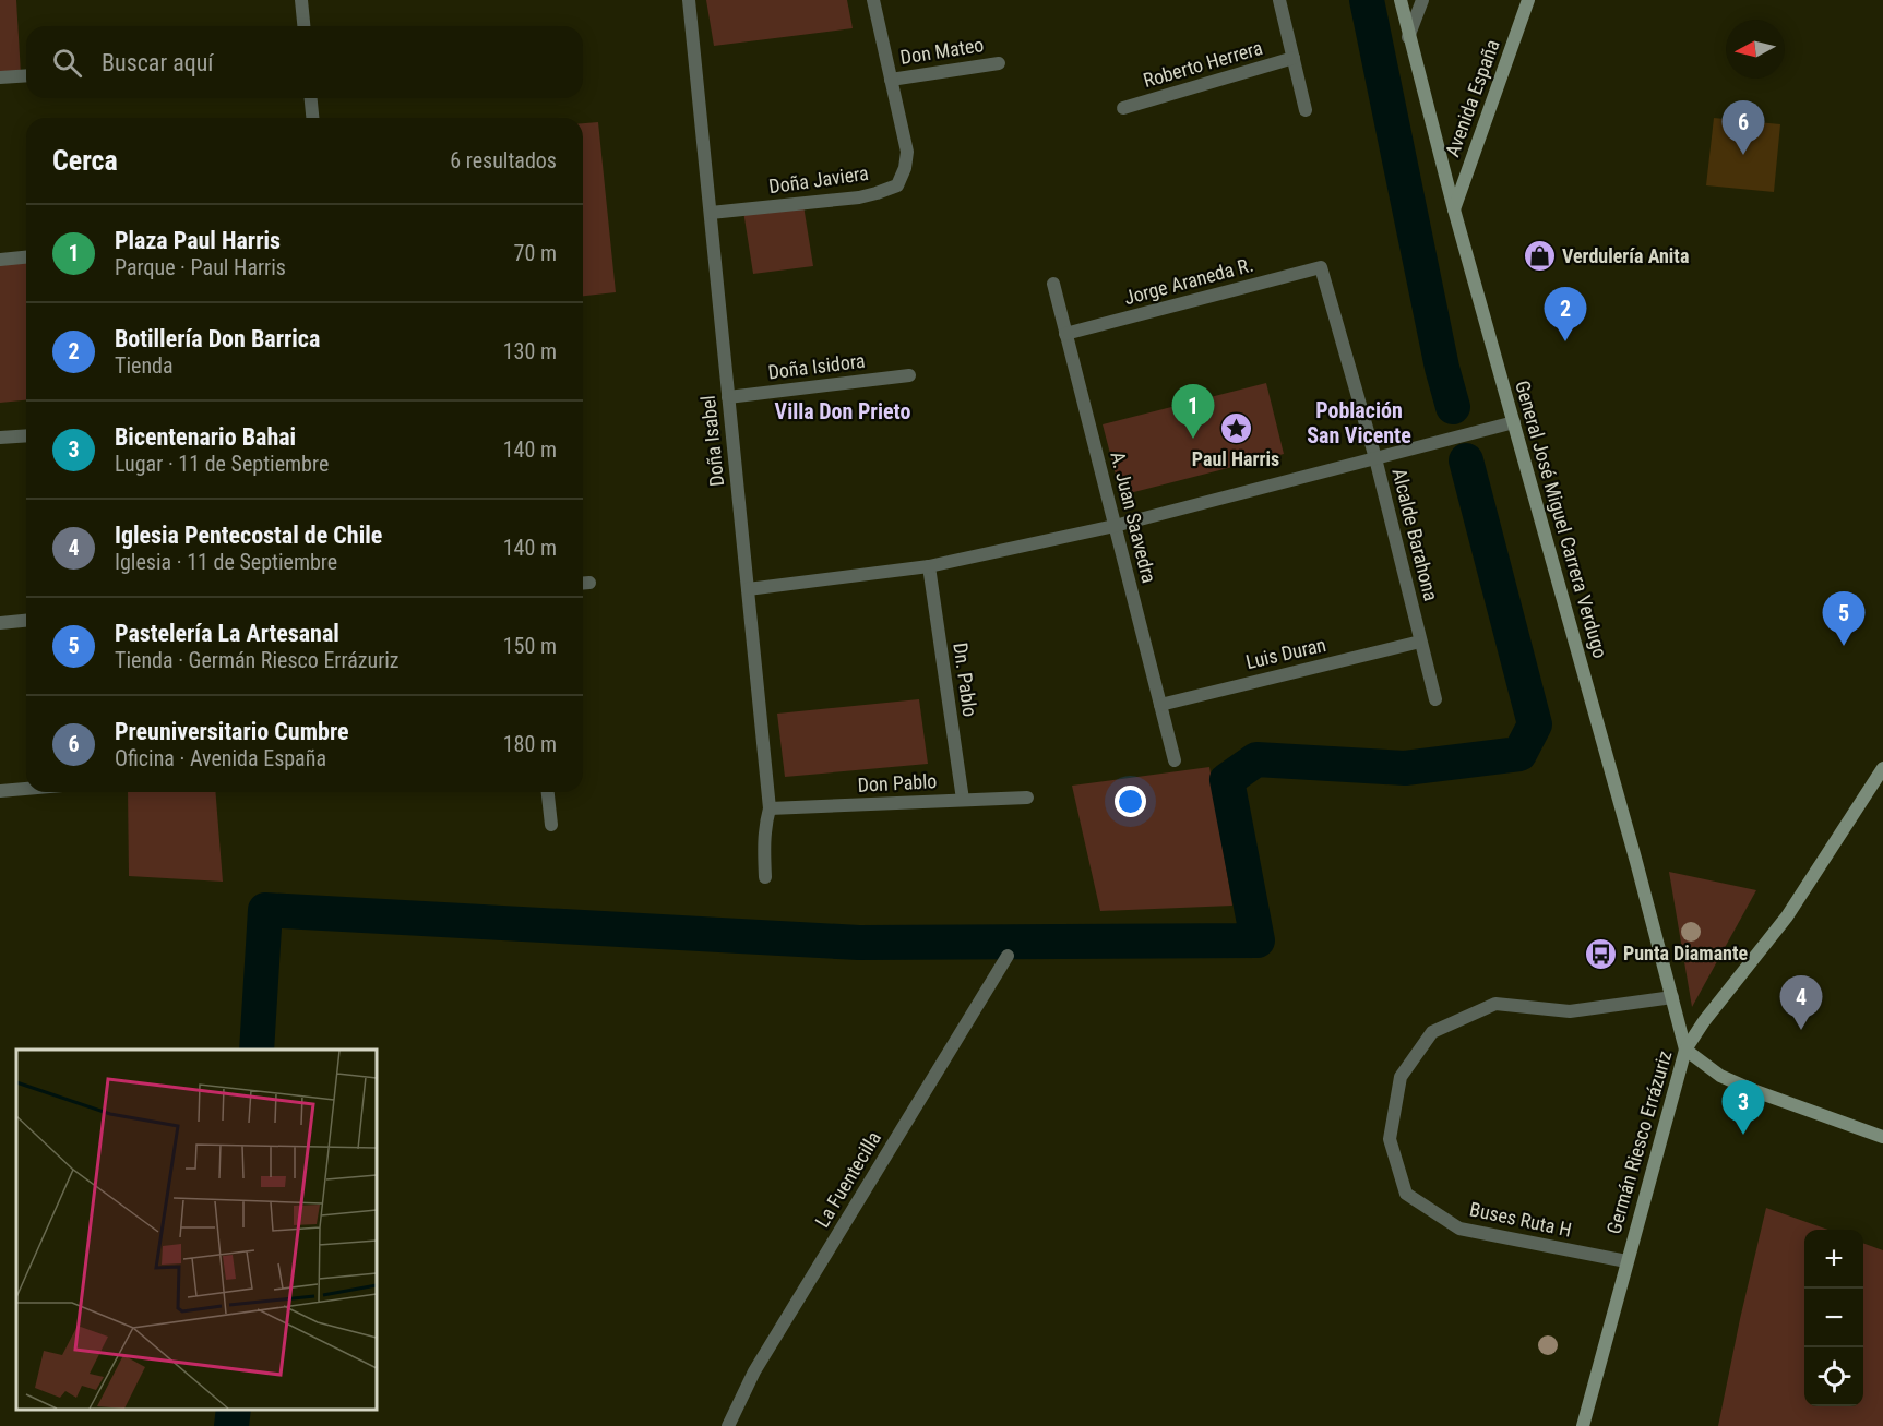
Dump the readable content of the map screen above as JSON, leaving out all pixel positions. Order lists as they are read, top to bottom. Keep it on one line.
{"streets":{"street":["Don Mateo","Roberto Herrera","Avenida España","Doña Javiera","Jorge Araneda R.","Doña Isidora","Doña Isabel","A. Juan Saavedra","General José Miguel Carrera Verdugo","Alcalde Barahona","Luis Duran","Dn. Pablo","Don Pablo","Germán Riesco Errázuriz","La Fuentecilla","Buses Ruta H"]},"crossings":[["Don Mateo","Doña Javiera"],["Avenida España","General José Miguel Carrera Verdugo"],["Doña Javiera","Doña Isabel"],["Jorge Araneda R.","A. Juan Saavedra"],["Jorge Araneda R.","Alcalde Barahona"],["Doña Isidora","Doña Isabel"],["Doña Isabel","Don Pablo"],["A. Juan Saavedra","Luis Duran"],["General José Miguel Carrera Verdugo","Germán Riesco Errázuriz"],["General José Miguel Carrera Verdugo","Buses Ruta H"],["Alcalde Barahona","Luis Duran"],["Dn. Pablo","Don Pablo"],["Germán Riesco Errázuriz","Buses Ruta H"]],"districts":["Población San Vicente","Villa Don Prieto"],"places":{"shop":["Verdulería Anita"],"place":["Paul Harris"],"bus stop":["Punta Diamante"]},"north":"left","page":{"search":"Buscar aquí","pins":["6","2","1","5","4","3"],"heading":["Cerca","6 resultados"],"list":[{"mark":"1","name":"Plaza Paul Harris","note":"Parque · Paul Harris","value":"70 m"},{"mark":"2","name":"Botillería Don Barrica","note":"Tienda","value":"130 m"},{"mark":"3","name":"Bicentenario Bahai","note":"Lugar · 11 de Septiembre","value":"140 m"},{"mark":"4","name":"Iglesia Pentecostal de Chile","note":"Iglesia · 11 de Septiembre","value":"140 m"},{"mark":"5","name":"Pastelería La Artesanal","note":"Tienda · Germán Riesco Errázuriz","value":"150 m"},{"mark":"6","name":"Preuniversitario Cumbre","note":"Oficina · Avenida España","value":"180 m"}],"map_buttons":["+","−"]}}
